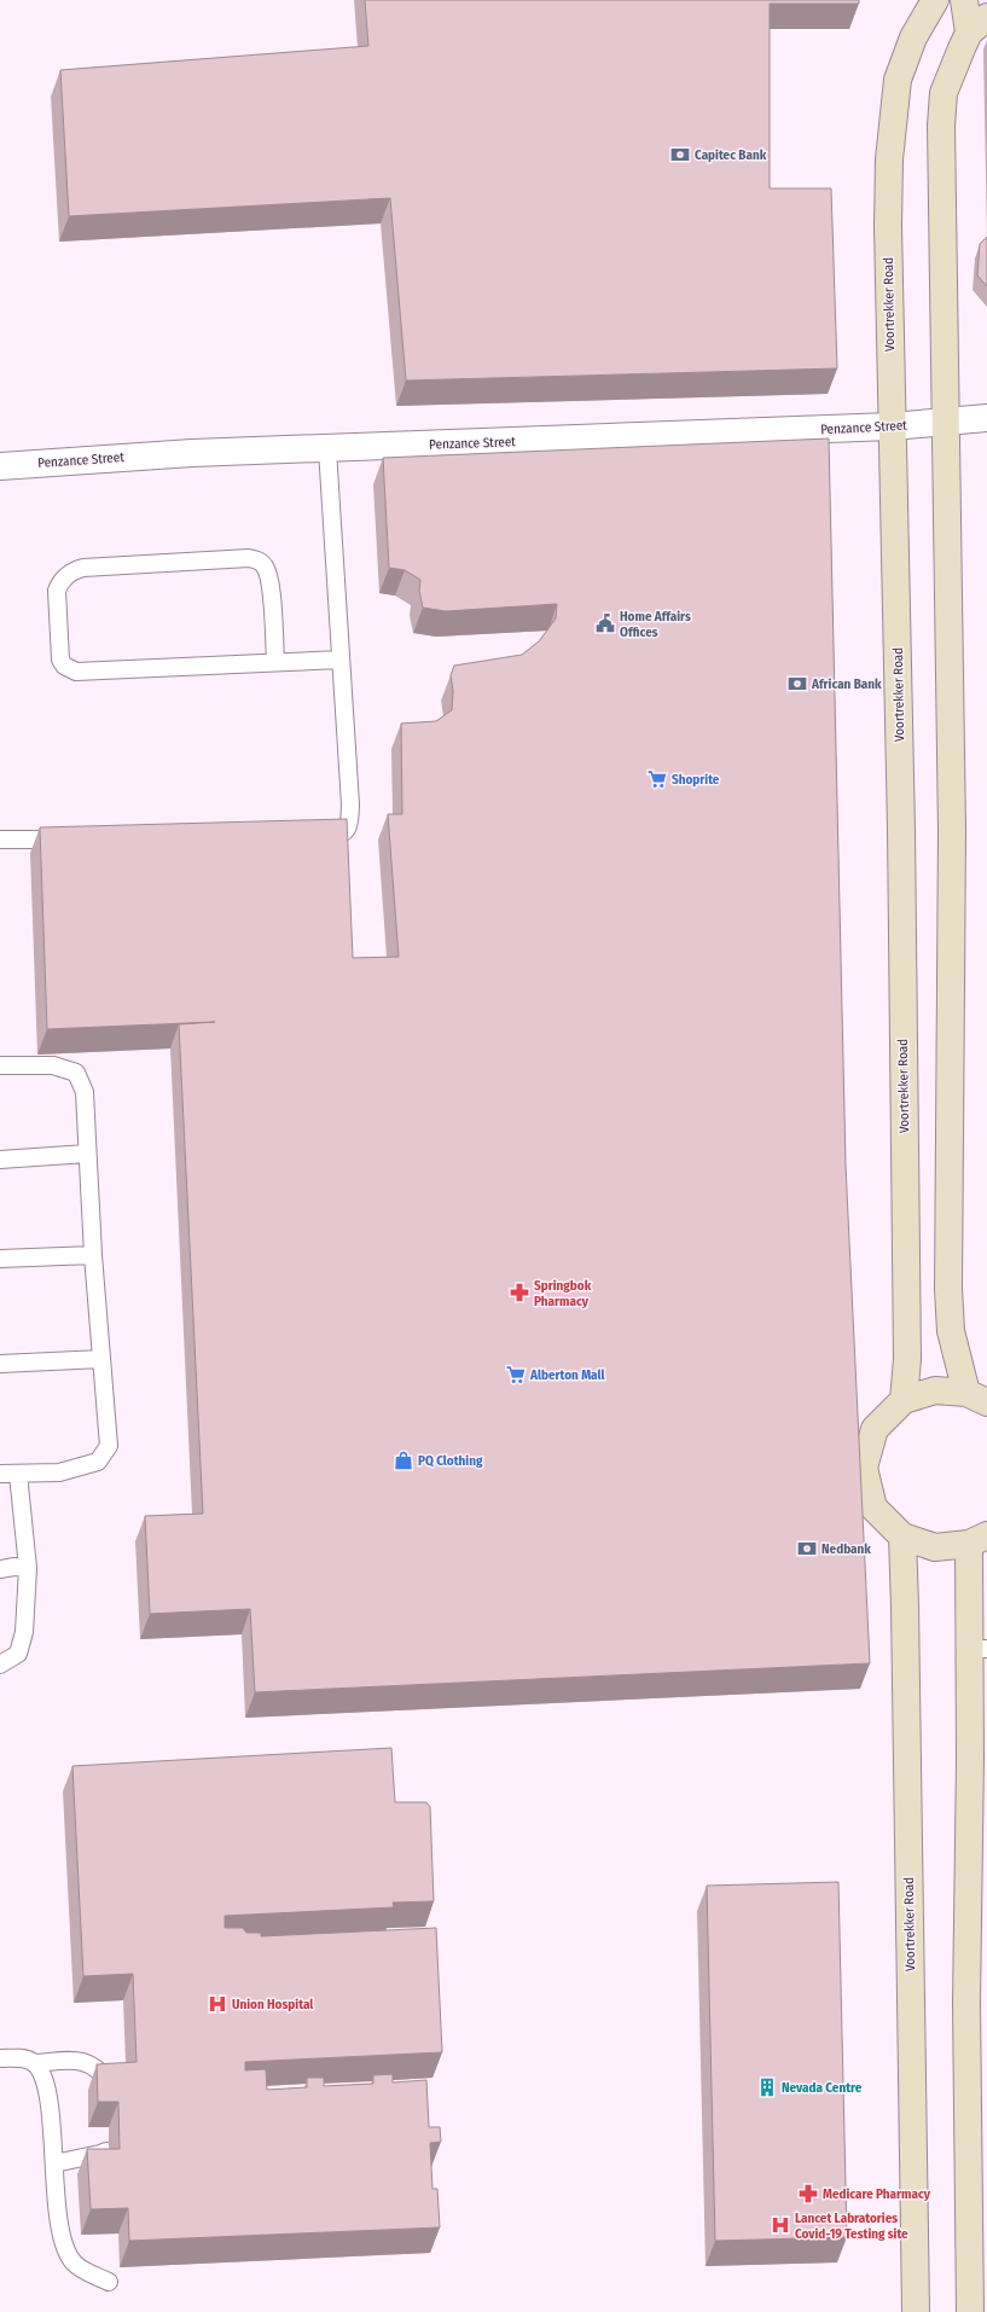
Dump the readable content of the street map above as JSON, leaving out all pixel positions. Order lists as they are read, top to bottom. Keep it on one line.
{"streets":{"main road":["Voortrekker Road"],"street":["Penzance Street"]},"crossings":[["Voortrekker Road","Penzance Street"]],"places":{"bank":["Capitec Bank","African Bank","Nedbank"],"public building":["Home Affairs Offices"],"supermarket":["Shoprite","Alberton Mall"],"pharmacy":["Springbok Pharmacy","Medicare Pharmacy"],"shop":["PQ Clothing"],"hospital":["Union Hospital","Lancet Labratories Covid-19 Testing site"],"building":["Nevada Centre"]}}
